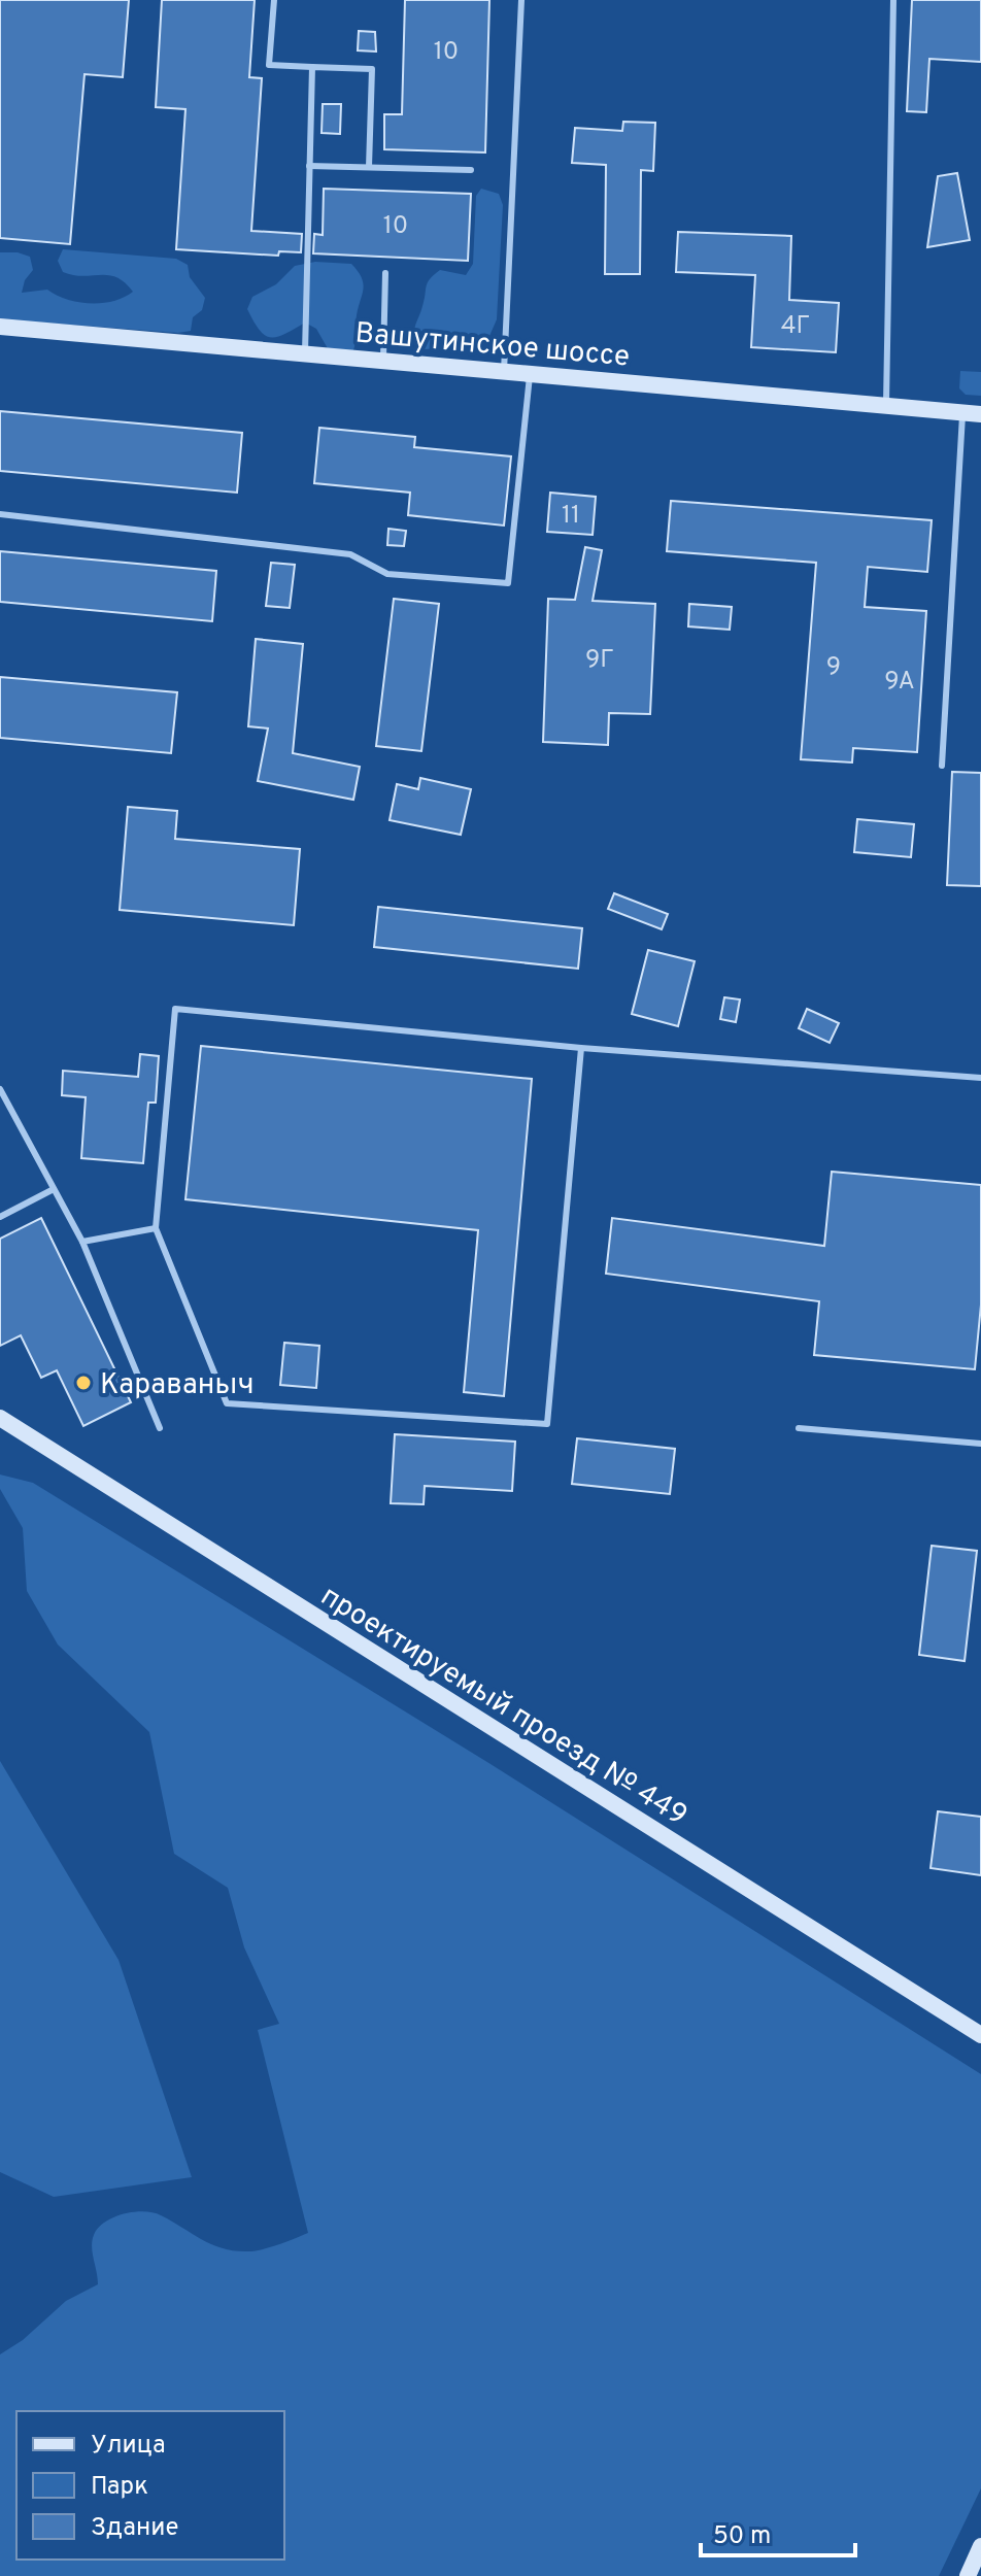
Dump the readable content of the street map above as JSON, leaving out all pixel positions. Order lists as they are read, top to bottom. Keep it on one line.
{"streets":{"street":["Вашутинское шоссе","проектируемый проезд № 449"]},"places":["Караваныч"],"house_numbers":["10","10","4Г","11","9Г","9","9А"],"legend":["Улица","Парк","Здание"],"scale_bar":"50 m"}
